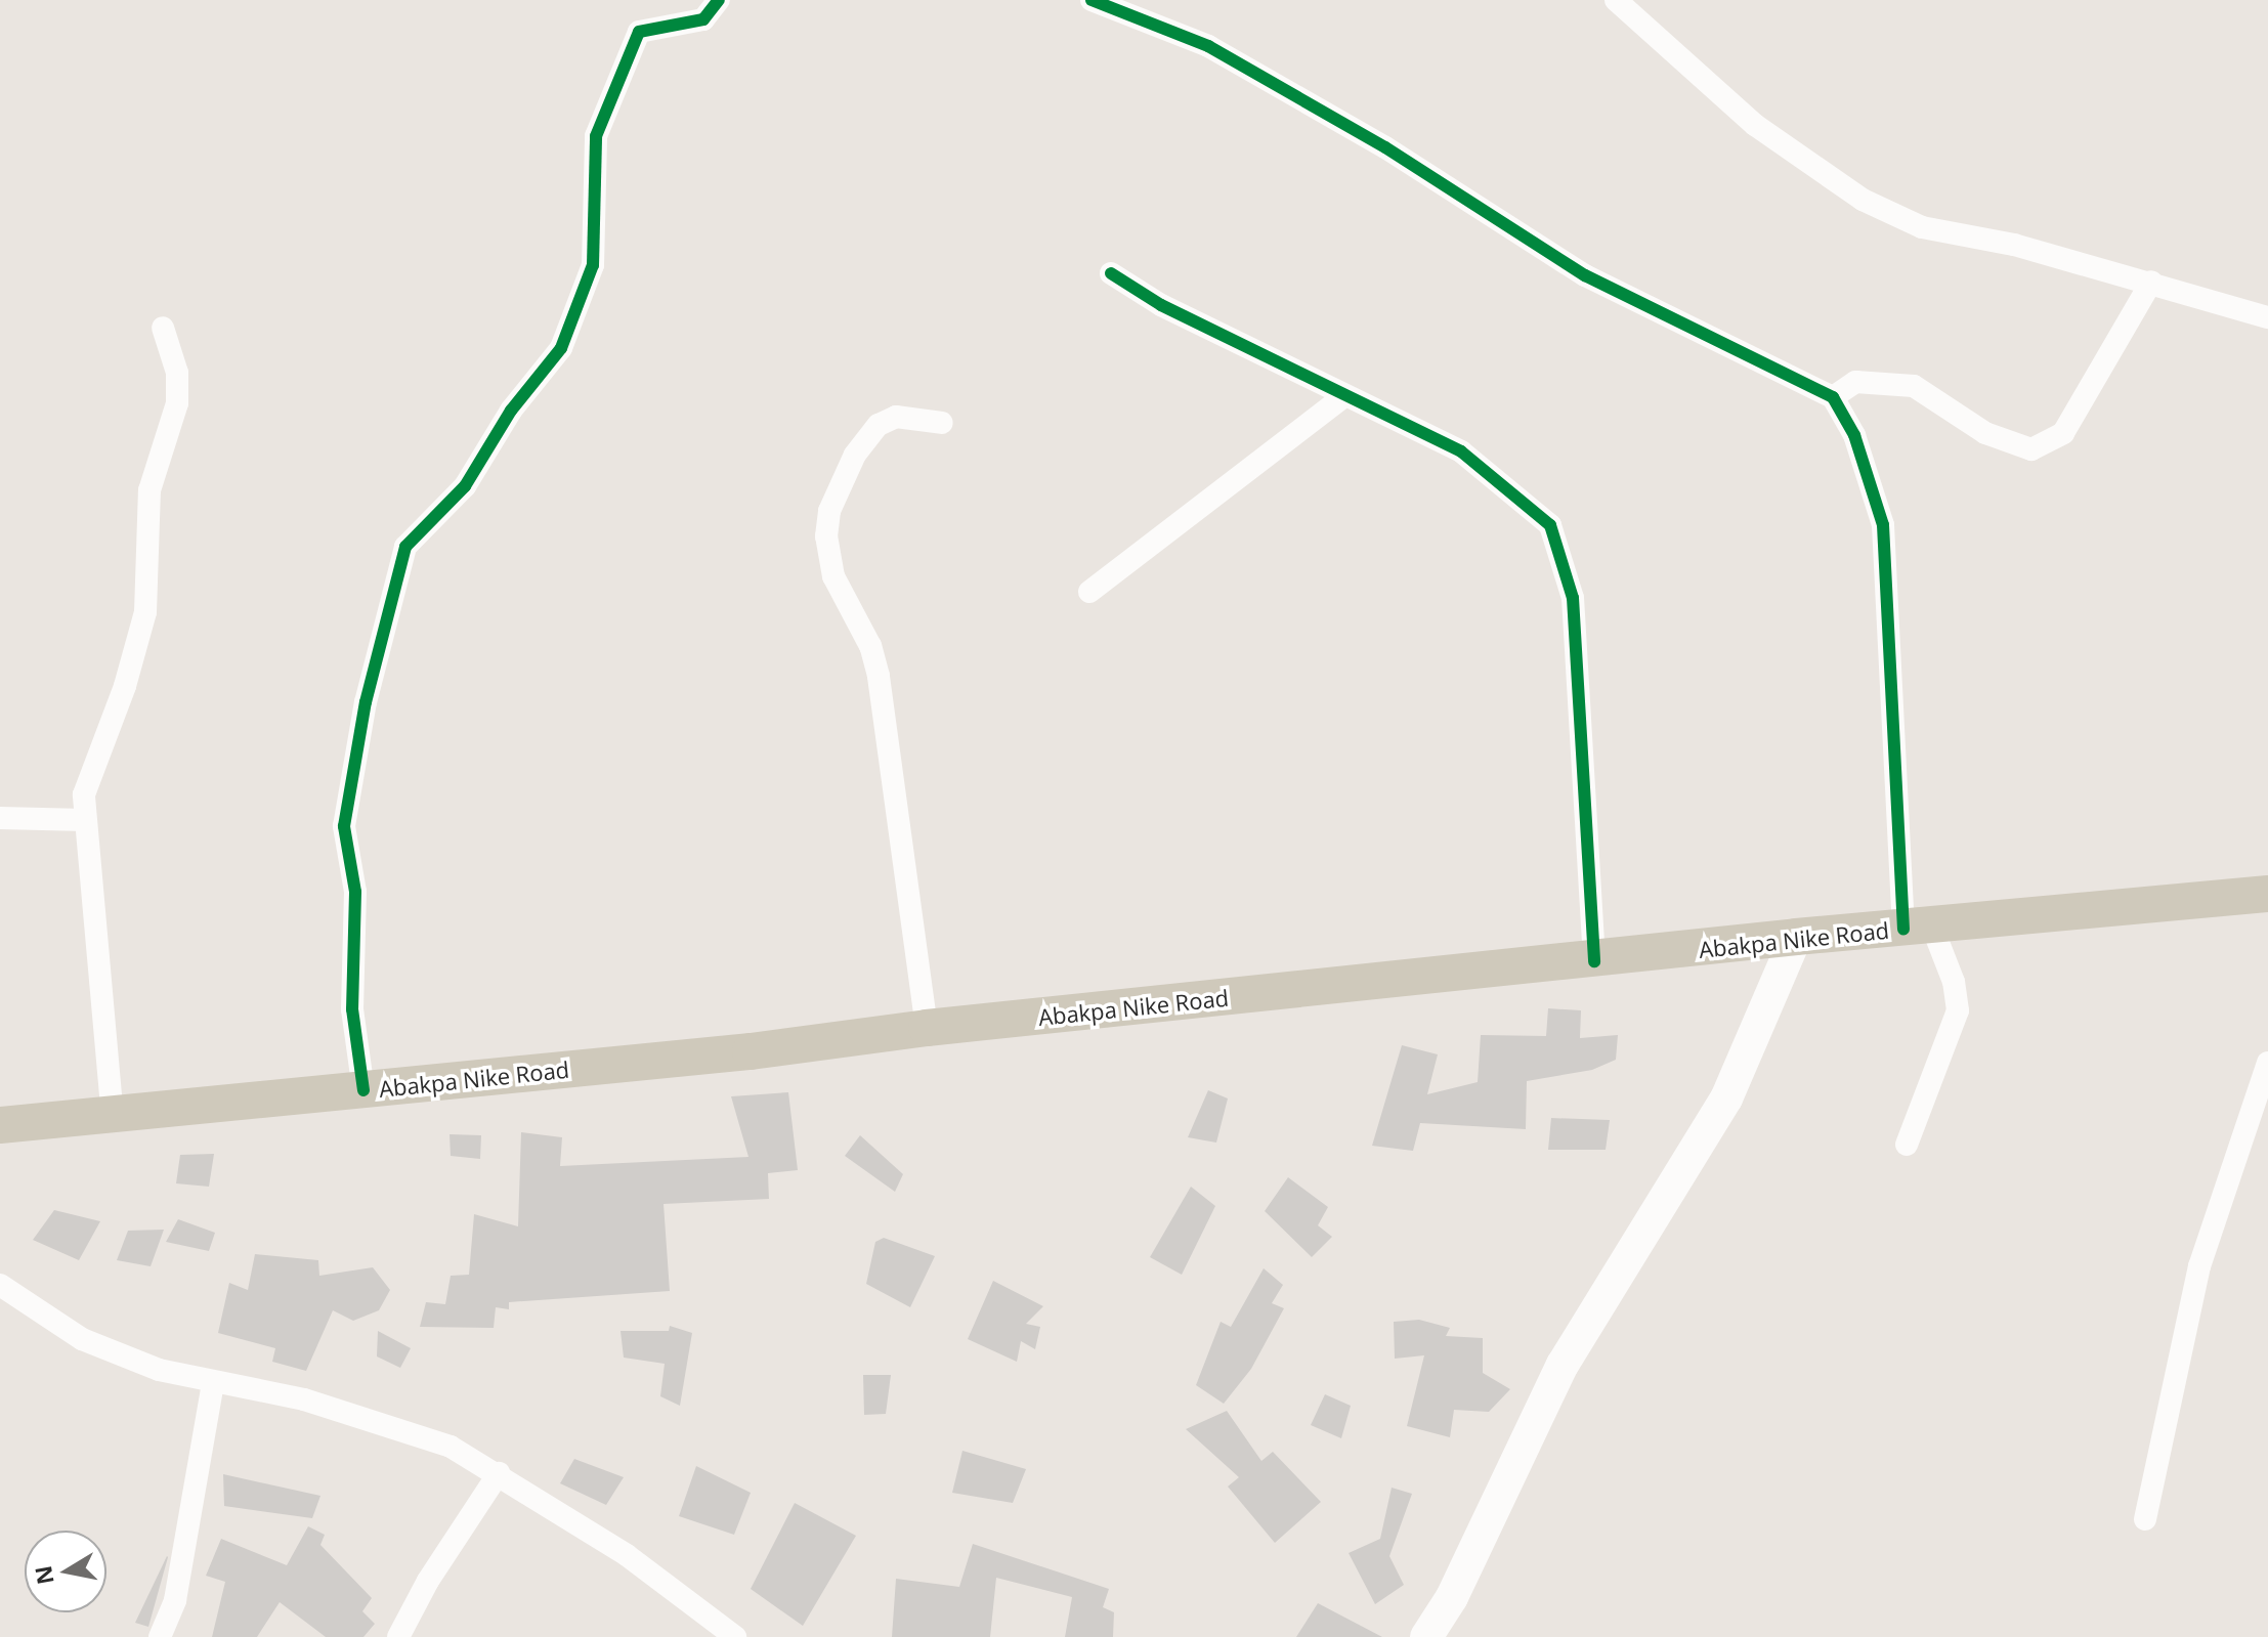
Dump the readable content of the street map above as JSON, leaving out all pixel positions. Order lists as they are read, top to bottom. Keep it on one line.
{"streets":{"main road":["Abakpa Nike Road"]},"north":"left"}
